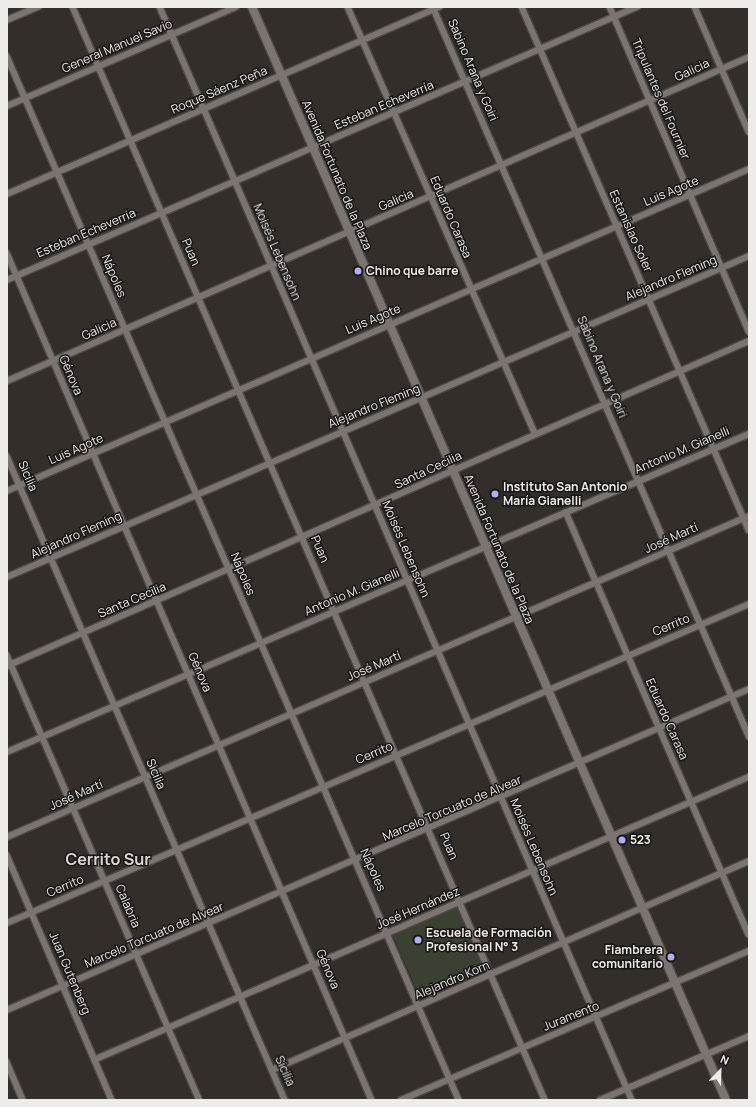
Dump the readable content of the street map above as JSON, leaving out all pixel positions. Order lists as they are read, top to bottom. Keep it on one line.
{"streets":{"main road":["Avenida Fortunato de la Plaza"],"street":["General Manuel Savio","Sabino Arana y Goiri","Galicia","Roque Sáenz Peña","Tripulantes del Fournier","Esteban Echeverría","Luis Agote","Eduardo Carasa","Estanislao Soler","Puan","Moisés Lebensohn","Nápoles","Alejandro Fleming","Génova","Antonio M. Gianelli","Santa Cecilia","Sicilia","José Martí","Cerrito","Marcelo Torcuato de Alvear","Calabria","José Hernández","Juan Gutenberg","Alejandro Korn","Juramento"]},"crossings":[["General Manuel Savio","Puan"],["General Manuel Savio","Moisés Lebensohn"],["General Manuel Savio","Nápoles"],["Sabino Arana y Goiri","Galicia"],["Sabino Arana y Goiri","Roque Sáenz Peña"],["Sabino Arana y Goiri","Esteban Echeverría"],["Sabino Arana y Goiri","Luis Agote"],["Sabino Arana y Goiri","Alejandro Fleming"],["Sabino Arana y Goiri","Antonio M. Gianelli"],["Sabino Arana y Goiri","Santa Cecilia"],["Sabino Arana y Goiri","José Martí"],["Sabino Arana y Goiri","Cerrito"],["Sabino Arana y Goiri","Marcelo Torcuato de Alvear"],["Galicia","Tripulantes del Fournier"],["Galicia","Avenida Fortunato de la Plaza"],["Galicia","Eduardo Carasa"],["Galicia","Estanislao Soler"],["Galicia","Puan"],["Galicia","Moisés Lebensohn"],["Galicia","Nápoles"],["Galicia","Génova"],["Roque Sáenz Peña","Avenida Fortunato de la Plaza"],["Roque Sáenz Peña","Eduardo Carasa"],["Roque Sáenz Peña","Puan"],["Roque Sáenz Peña","Moisés Lebensohn"],["Roque Sáenz Peña","Nápoles"],["Tripulantes del Fournier","Esteban Echeverría"],["Tripulantes del Fournier","Luis Agote"],["Tripulantes del Fournier","Alejandro Fleming"],["Esteban Echeverría","Avenida Fortunato de la Plaza"],["Esteban Echeverría","Eduardo Carasa"],["Esteban Echeverría","Estanislao Soler"],["Esteban Echeverría","Puan"],["Esteban Echeverría","Moisés Lebensohn"],["Esteban Echeverría","Nápoles"],["Esteban Echeverría","Génova"],["Avenida Fortunato de la Plaza","Luis Agote"],["Avenida Fortunato de la Plaza","Alejandro Fleming"],["Avenida Fortunato de la Plaza","Antonio M. Gianelli"],["Avenida Fortunato de la Plaza","Santa Cecilia"],["Avenida Fortunato de la Plaza","José Martí"],["Avenida Fortunato de la Plaza","Cerrito"],["Avenida Fortunato de la Plaza","Marcelo Torcuato de Alvear"],["Avenida Fortunato de la Plaza","José Hernández"],["Avenida Fortunato de la Plaza","Alejandro Korn"],["Avenida Fortunato de la Plaza","Juramento"],["Luis Agote","Eduardo Carasa"],["Luis Agote","Estanislao Soler"],["Luis Agote","Puan"],["Luis Agote","Moisés Lebensohn"],["Luis Agote","Nápoles"],["Luis Agote","Génova"],["Luis Agote","Sicilia"],["Eduardo Carasa","Alejandro Fleming"],["Eduardo Carasa","Antonio M. Gianelli"],["Eduardo Carasa","Santa Cecilia"],["Eduardo Carasa","José Martí"],["Eduardo Carasa","Cerrito"],["Eduardo Carasa","Marcelo Torcuato de Alvear"],["Eduardo Carasa","José Hernández"],["Eduardo Carasa","Alejandro Korn"],["Estanislao Soler","Alejandro Fleming"],["Estanislao Soler","Antonio M. Gianelli"],["Estanislao Soler","Santa Cecilia"],["Estanislao Soler","José Martí"],["Puan","Alejandro Fleming"],["Puan","Antonio M. Gianelli"],["Puan","Santa Cecilia"],["Puan","José Martí"],["Puan","Cerrito"],["Puan","Marcelo Torcuato de Alvear"],["Puan","José Hernández"],["Puan","Alejandro Korn"],["Puan","Juramento"],["Moisés Lebensohn","Alejandro Fleming"],["Moisés Lebensohn","Antonio M. Gianelli"],["Moisés Lebensohn","Santa Cecilia"],["Moisés Lebensohn","José Martí"],["Moisés Lebensohn","Cerrito"],["Moisés Lebensohn","Marcelo Torcuato de Alvear"],["Moisés Lebensohn","José Hernández"],["Moisés Lebensohn","Alejandro Korn"],["Moisés Lebensohn","Juramento"],["Nápoles","Alejandro Fleming"],["Nápoles","Antonio M. Gianelli"],["Nápoles","Santa Cecilia"],["Nápoles","José Martí"],["Nápoles","Cerrito"],["Nápoles","Marcelo Torcuato de Alvear"],["Nápoles","José Hernández"],["Nápoles","Alejandro Korn"],["Nápoles","Juramento"],["Alejandro Fleming","Génova"],["Alejandro Fleming","Sicilia"],["Génova","Antonio M. Gianelli"],["Génova","Santa Cecilia"],["Génova","José Martí"],["Génova","Cerrito"],["Génova","Marcelo Torcuato de Alvear"],["Génova","José Hernández"],["Génova","Alejandro Korn"],["Antonio M. Gianelli","Sicilia"],["Antonio M. Gianelli","Calabria"],["Santa Cecilia","Sicilia"],["Santa Cecilia","Calabria"],["Sicilia","José Martí"],["Sicilia","Cerrito"],["Sicilia","Marcelo Torcuato de Alvear"],["Sicilia","José Hernández"],["Sicilia","Alejandro Korn"],["José Martí","Calabria"],["Cerrito","Calabria"],["Cerrito","Juan Gutenberg"],["Marcelo Torcuato de Alvear","Calabria"],["Marcelo Torcuato de Alvear","Juan Gutenberg"],["Calabria","José Hernández"],["José Hernández","Juan Gutenberg"]],"districts":["Cerrito Sur"],"places":["Chino que barre","Instituto San Antonio María Gianelli","523","Escuela de Formación Profesional N° 3","Fiambrera comunitario"],"north":"top right"}
